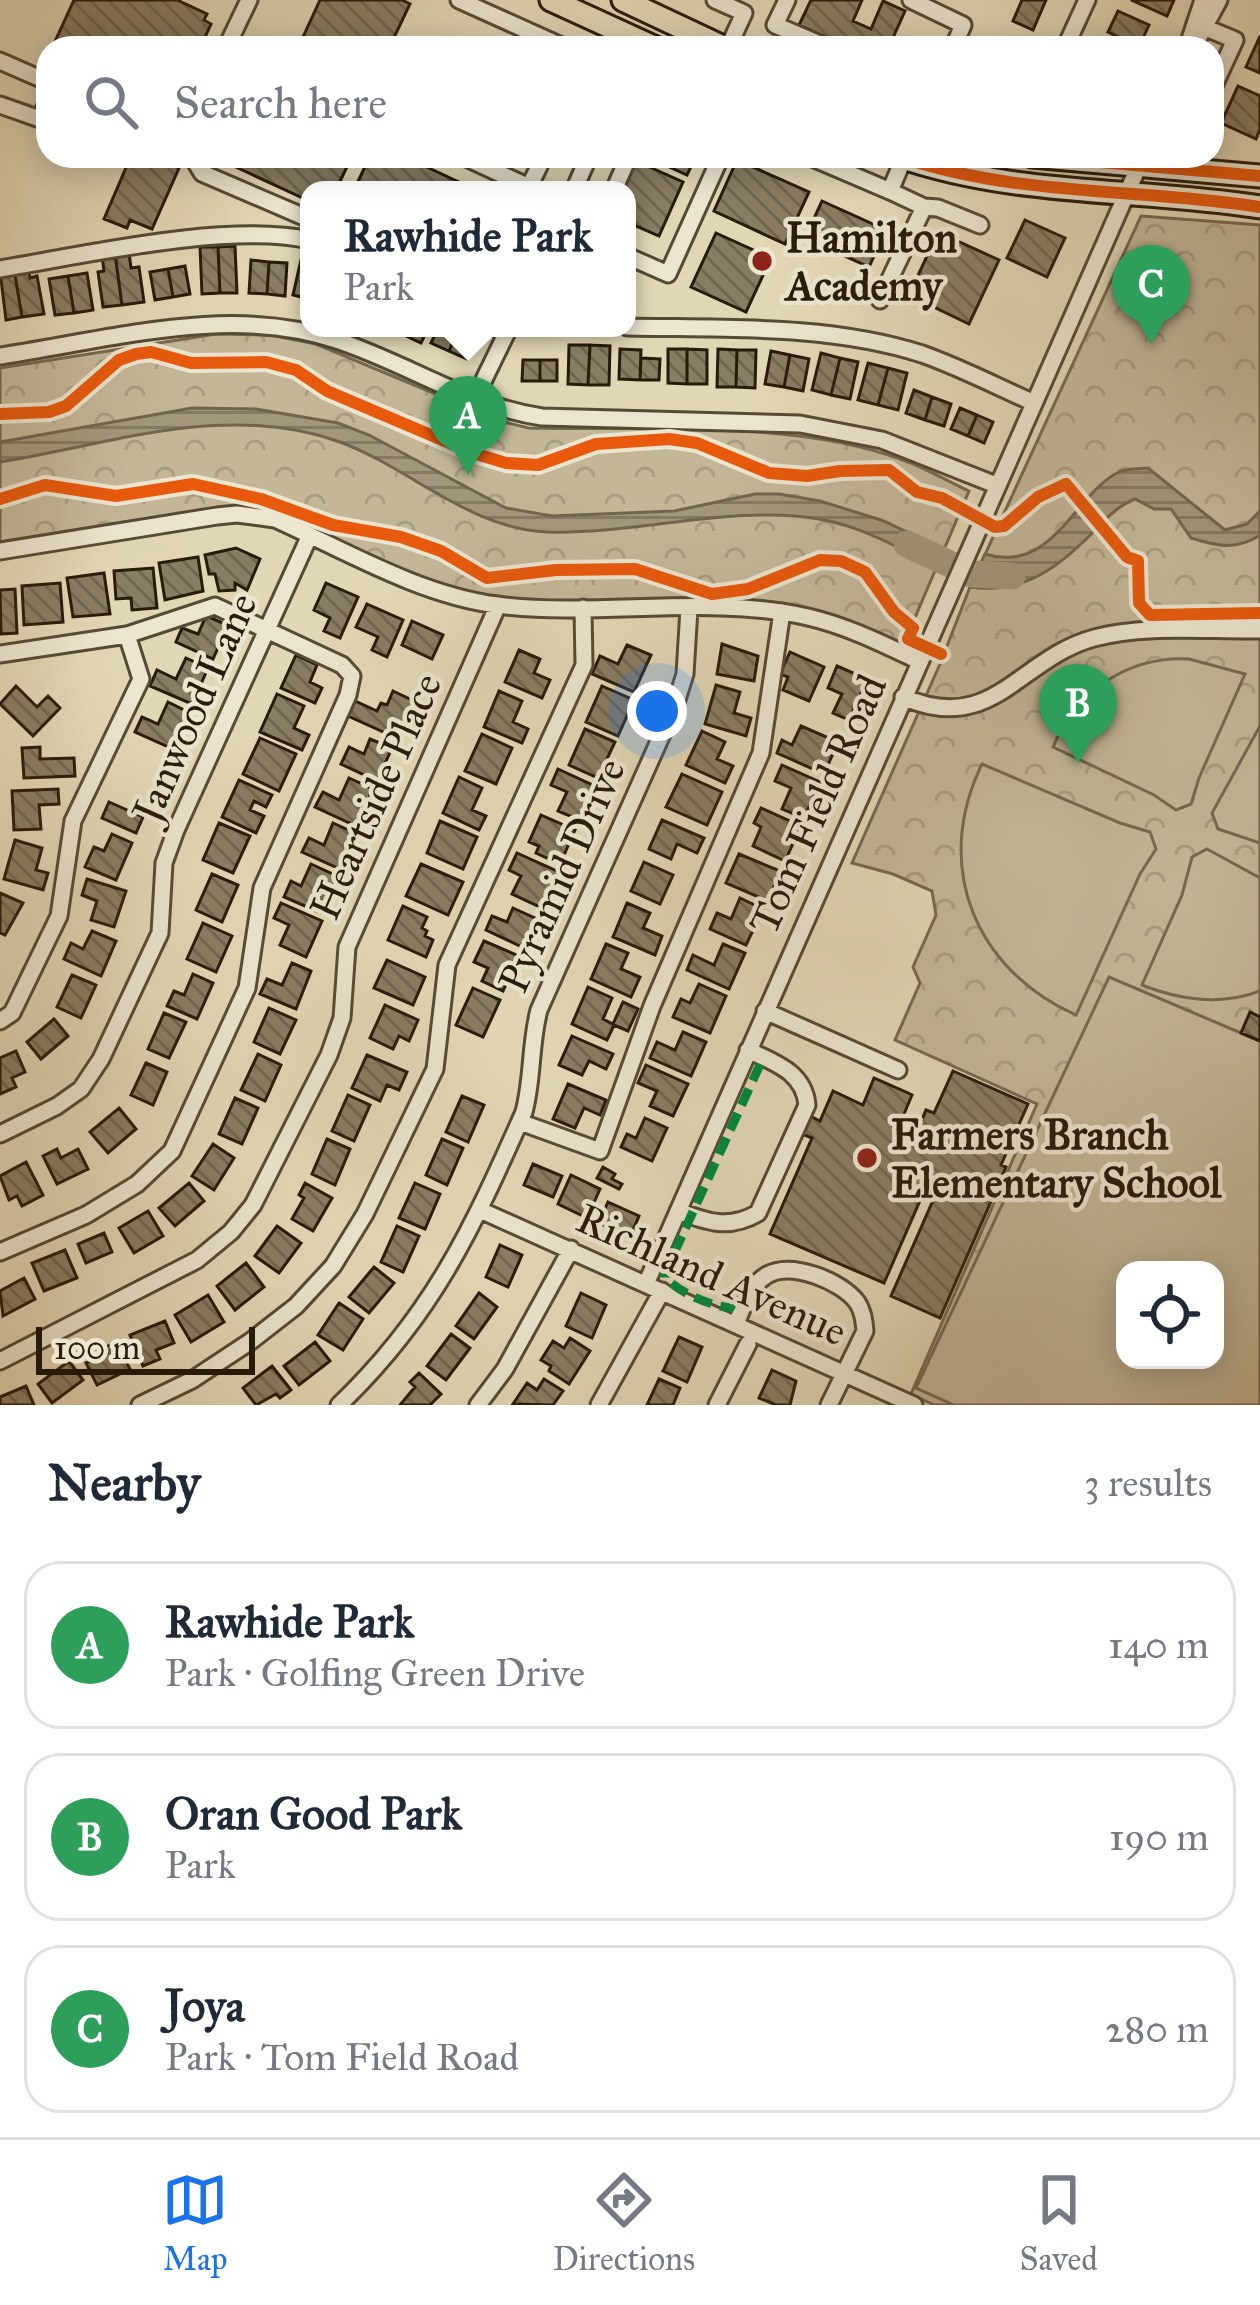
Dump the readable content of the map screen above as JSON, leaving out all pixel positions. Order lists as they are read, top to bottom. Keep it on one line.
{"streets":{"street":["Janwood Lane","Heartside Place","Tom Field Road","Pyramid Drive","Richland Avenue"]},"crossings":[["Tom Field Road","Richland Avenue"],["Pyramid Drive","Richland Avenue"]],"places":["Hamilton Academy","Farmers Branch Elementary School"],"scale_bar":"100 m","page":{"search":"Search here","popup":["Rawhide Park","Park"],"pins":["C","A","B"],"scale":"100 m","heading":["Nearby","3 results"],"list":[{"mark":"A","name":"Rawhide Park","note":"Park · Golfing Green Drive","value":"140 m"},{"mark":"B","name":"Oran Good Park","note":"Park","value":"190 m"},{"mark":"C","name":"Joya","note":"Park · Tom Field Road","value":"280 m"}],"nav":["Map","Directions","Saved"]}}
